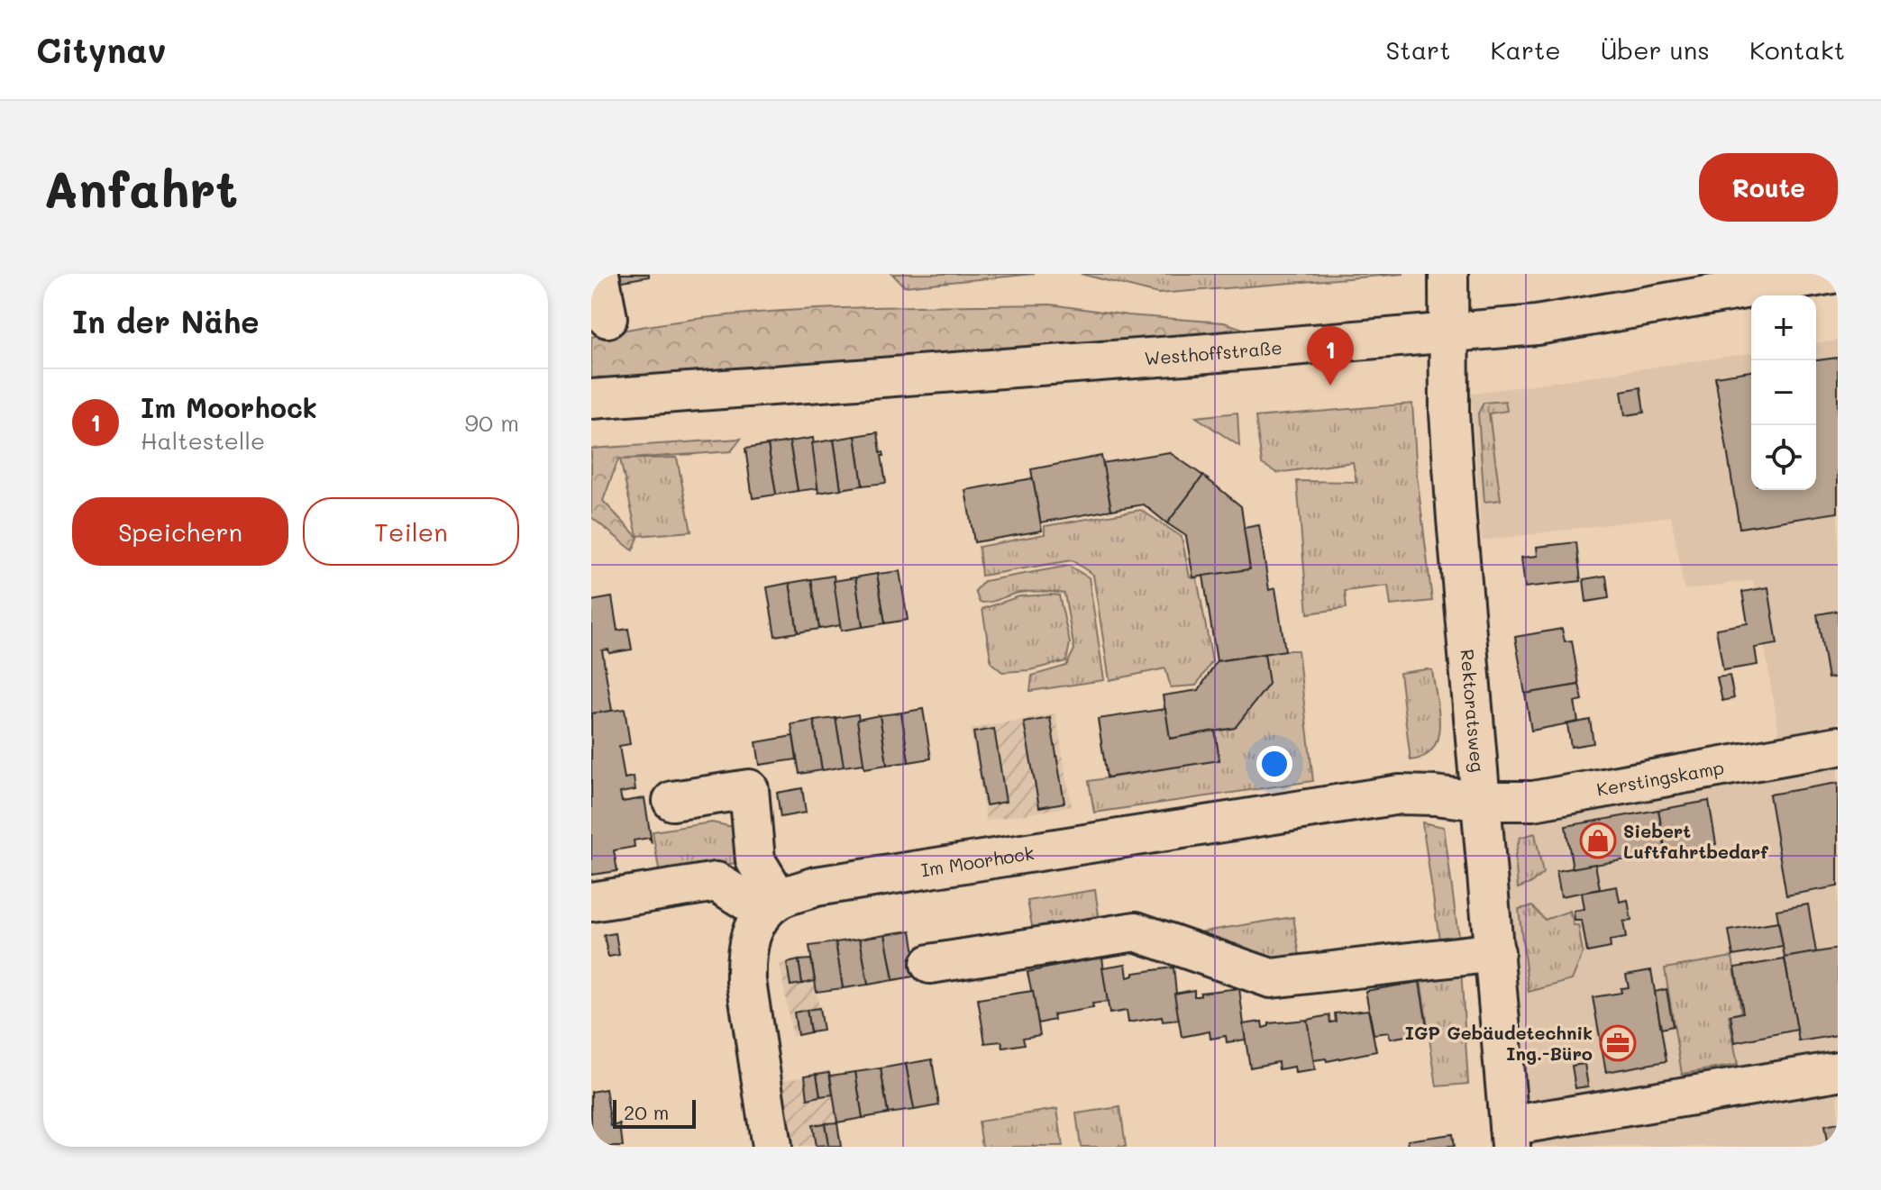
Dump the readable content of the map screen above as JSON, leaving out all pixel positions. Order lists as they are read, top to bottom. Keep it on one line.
{"streets":{"street":["Westhoffstraße","Rektoratsweg","Kerstingskamp","Im Moorhock"]},"crossings":[["Westhoffstraße","Rektoratsweg"],["Rektoratsweg","Kerstingskamp"],["Rektoratsweg","Im Moorhock"],["Kerstingskamp","Im Moorhock"]],"places":{"shop":["Siebert Luftfahrtbedarf"],"office":["IGP Gebäudetechnik Ing.-Büro"]},"scale_bar":"20 m","page":{"header":"Citynav","nav":["Start","Karte","Über uns","Kontakt"],"buttons":["Route",["Speichern","Teilen"]],"title":"Anfahrt","heading":"In der Nähe","map_buttons":["+","−"],"pins":"1","list":[{"mark":"1","name":"Im Moorhock","note":"Haltestelle","value":"90 m"}],"scale":"20 m"}}
